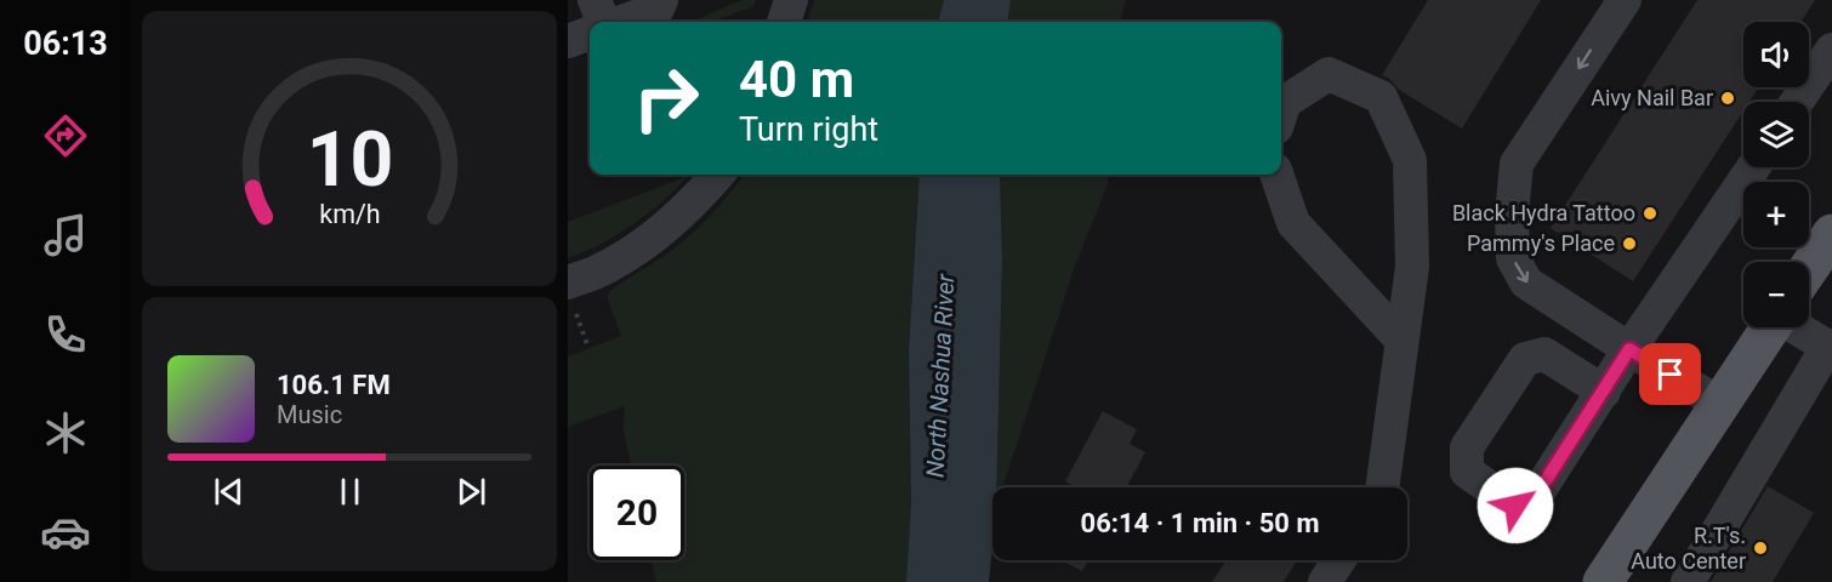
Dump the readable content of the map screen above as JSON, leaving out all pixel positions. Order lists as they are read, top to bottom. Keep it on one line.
{"water":["North Nashua River"],"places":["Aivy Nail Bar","Black Hydra Tattoo","Pammy's Place","R.T's. Auto Center"],"page":{"tabs":"06:13","map_buttons":["+","−"],"turn":["40 m","Turn right"],"song":["106.1 FM","Music"],"limit":"20","trip":"06:14 · 1 min · 50 m","gauge":["10","km/h"]}}
